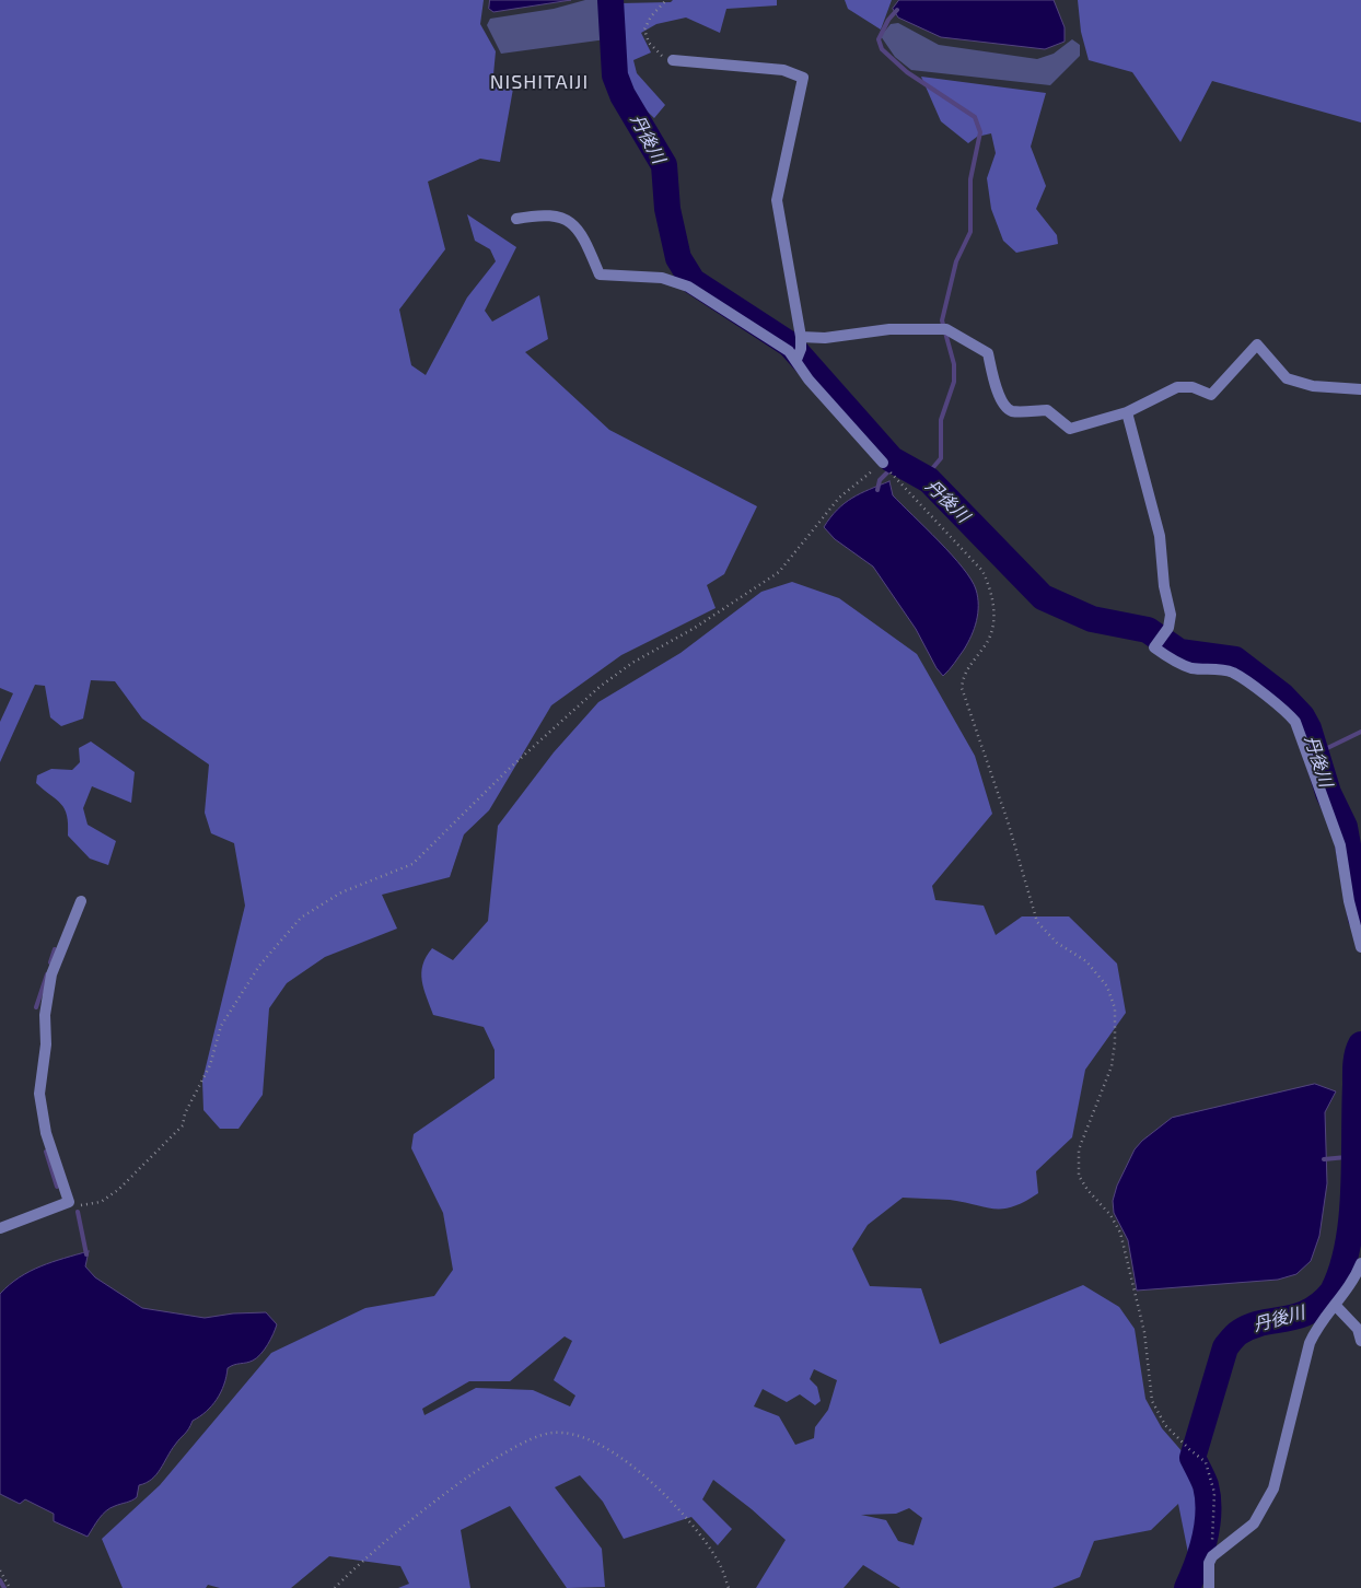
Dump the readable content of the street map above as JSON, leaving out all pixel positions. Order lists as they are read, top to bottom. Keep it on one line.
{"districts":["NISHITAIJI"],"water":["丹後川"]}
